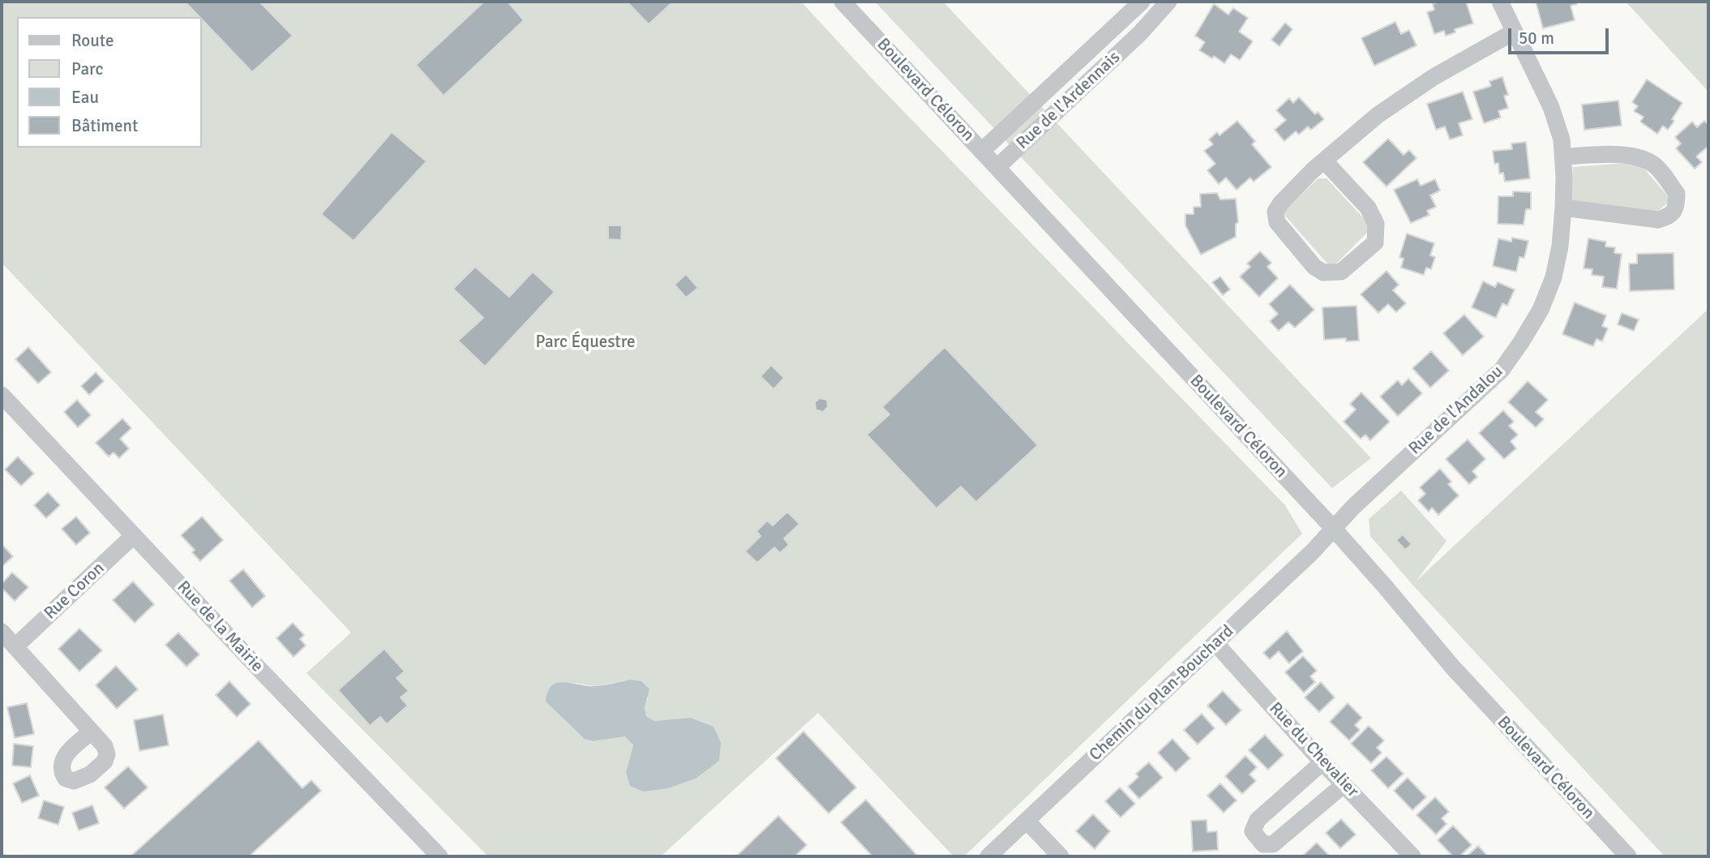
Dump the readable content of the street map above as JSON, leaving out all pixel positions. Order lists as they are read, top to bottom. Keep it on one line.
{"streets":{"street":["Boulevard Céloron","Rue de l'Ardennais","Rue de l'Andalou","Rue Coron","Rue de la Mairie","Chemin du Plan-Bouchard","Rue du Chevalier"]},"crossings":[["Boulevard Céloron","Rue de l'Ardennais"],["Boulevard Céloron","Rue de l'Andalou"],["Boulevard Céloron","Chemin du Plan-Bouchard"],["Rue de l'Andalou","Chemin du Plan-Bouchard"],["Rue Coron","Rue de la Mairie"],["Chemin du Plan-Bouchard","Rue du Chevalier"]],"parks":["Parc Équestre"],"legend":["Route","Parc","Eau","Bâtiment"],"scale_bar":"50 m"}
